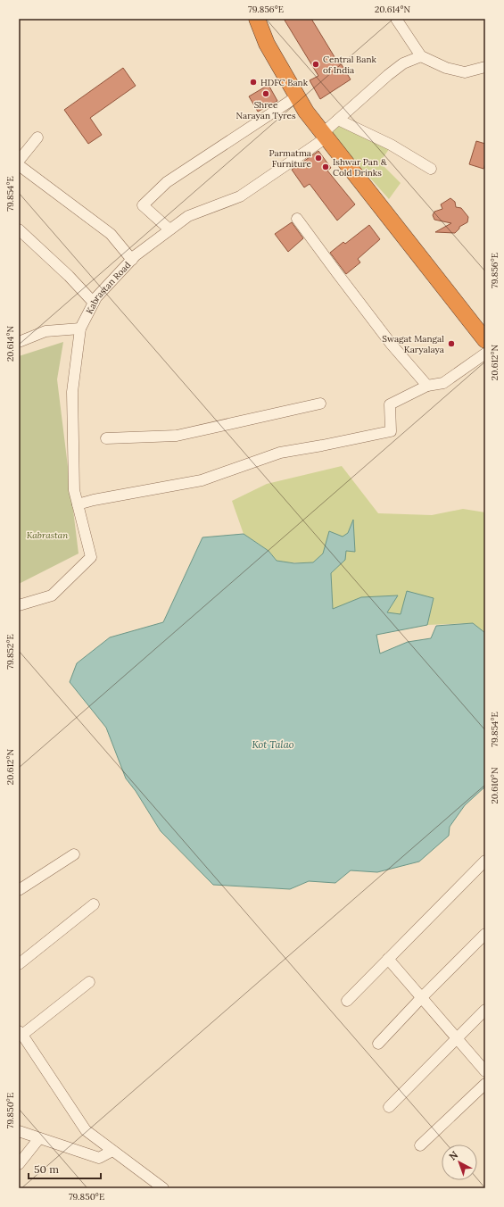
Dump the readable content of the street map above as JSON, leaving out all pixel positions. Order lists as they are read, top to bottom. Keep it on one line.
{"streets":{"street":["Kabrastan Road"]},"water":["Kot Talao"],"parks":["Kabrastan"],"places":["Central Bank of India","HDFC Bank","Shree Narayan Tyres","Parmatma Furniture","Ishwar Pan & Cold Drinks","Swagat Mangal Karyalaya"],"scale_bar":"50 m","north":"top left","coordinates":["79.856°E","20.614°N","79.854°E","20.612°N","79.852°E","20.610°N","79.850°E"]}
